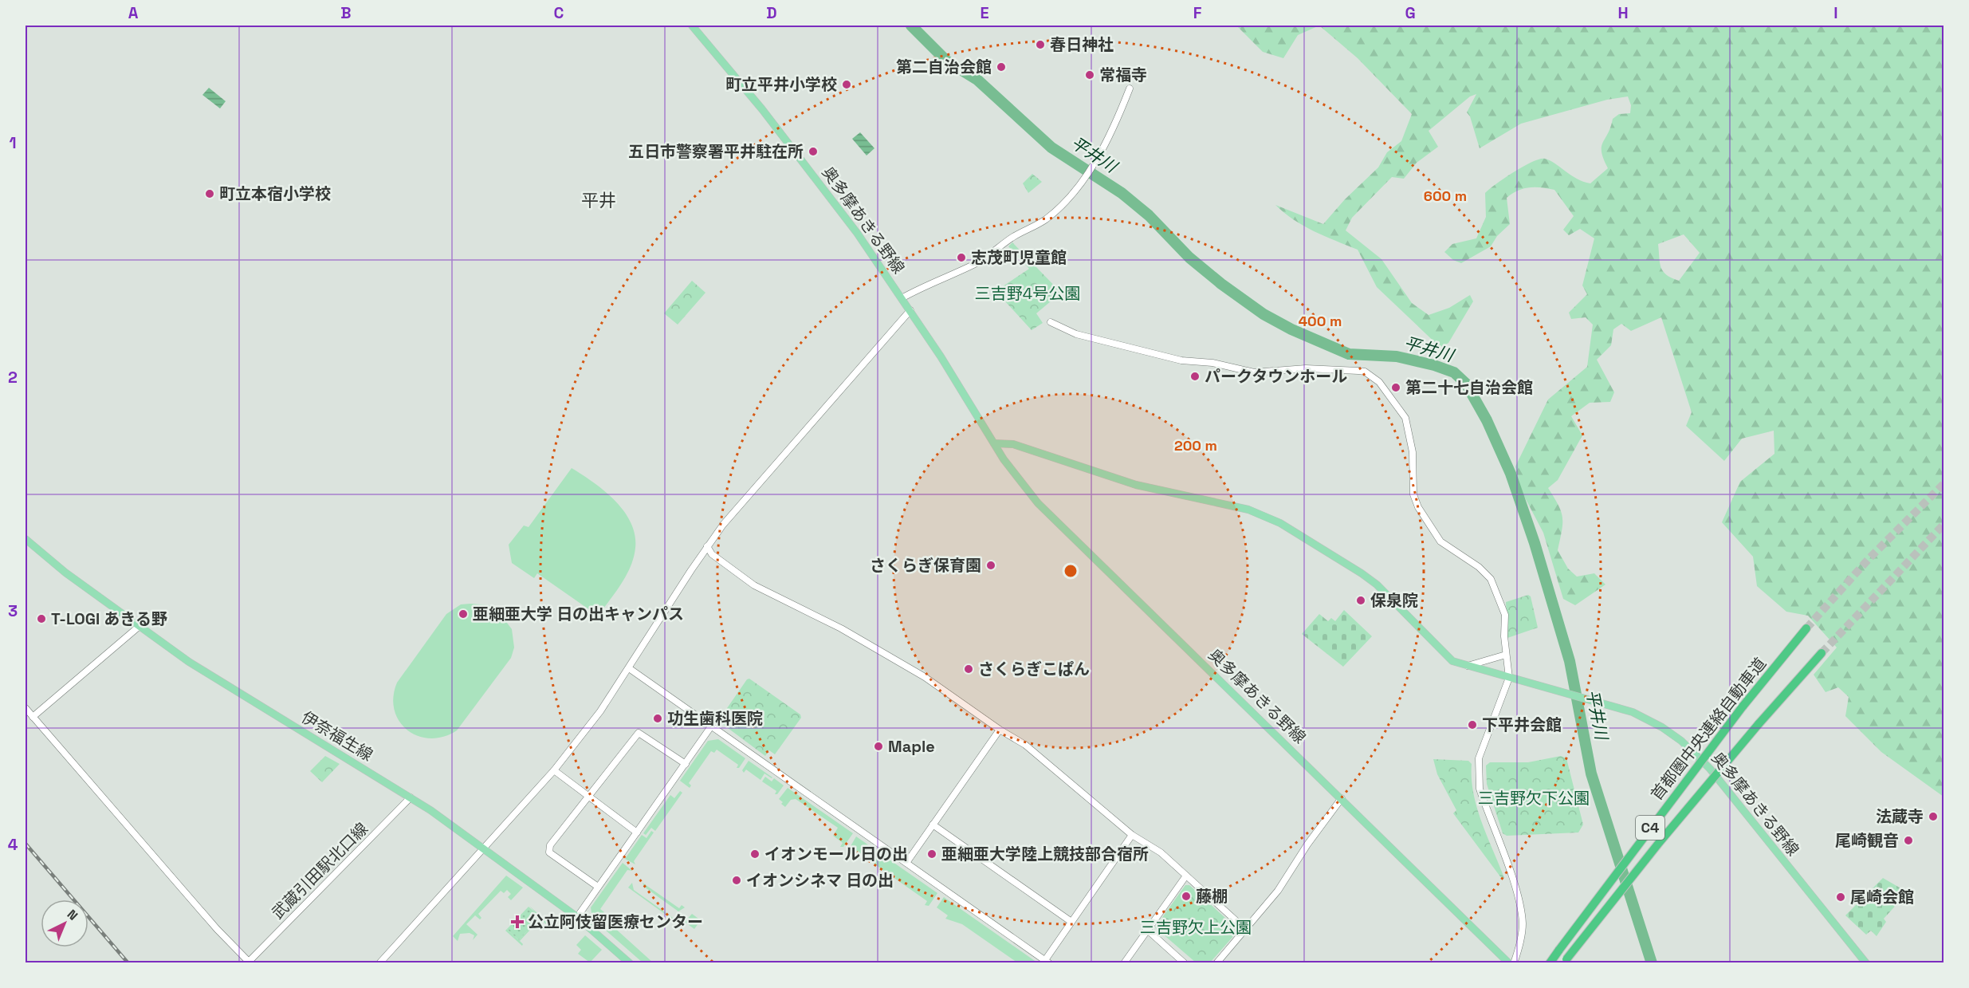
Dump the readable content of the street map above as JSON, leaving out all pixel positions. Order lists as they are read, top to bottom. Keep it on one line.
{"streets":{"highway":["首都圏中央連絡自動車道","C4"],"main road":["奥多摩あきる野線","伊奈福生線"],"street":["武蔵引田駅北口線"]},"crossings":[["伊奈福生線","武蔵引田駅北口線"]],"districts":["平井"],"water":["平井川"],"parks":["三吉野4号公園","三吉野欠下公園","三吉野欠上公園"],"places":{"other":["春日神社","第二自治会館","常福寺","町立平井小学校","五日市警察署平井駐在所","町立本宿小学校","志茂町児童館","パークタウンホール","第二十七自治会館","さくらぎ保育園","保泉院","亜細亜大学 日の出キャンパス","T-LOGI あきる野","さくらぎこぱん","功生歯科医院","下平井会館","Maple","法蔵寺","尾崎観音","イオンモール日の出","亜細亜大学陸上競技部合宿所","イオンシネマ 日の出","藤棚","尾崎会館"],"health":["公立阿伎留医療センター"]},"north":"top right","grid":{"columns":["A","B","C","D","E","F","G","H","I"],"rows":["1","2","3","4"]},"rings":["600 m","400 m","200 m"]}
